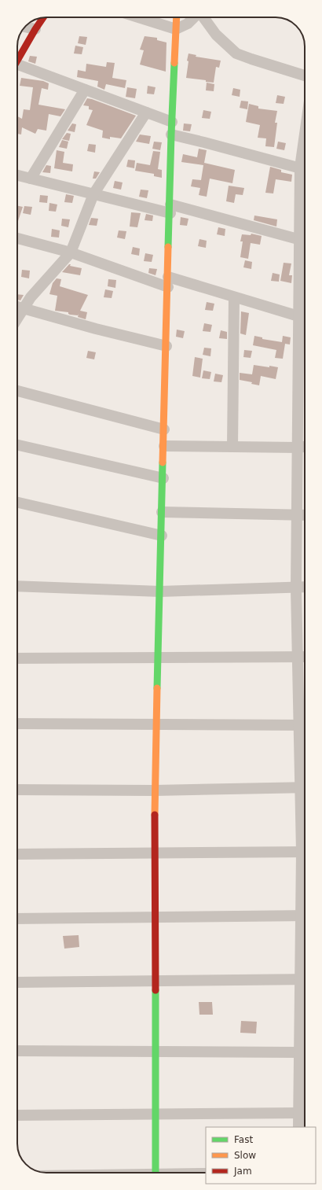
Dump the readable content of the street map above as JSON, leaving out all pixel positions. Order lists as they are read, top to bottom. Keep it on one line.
{"legend":["Fast","Slow","Jam"]}
